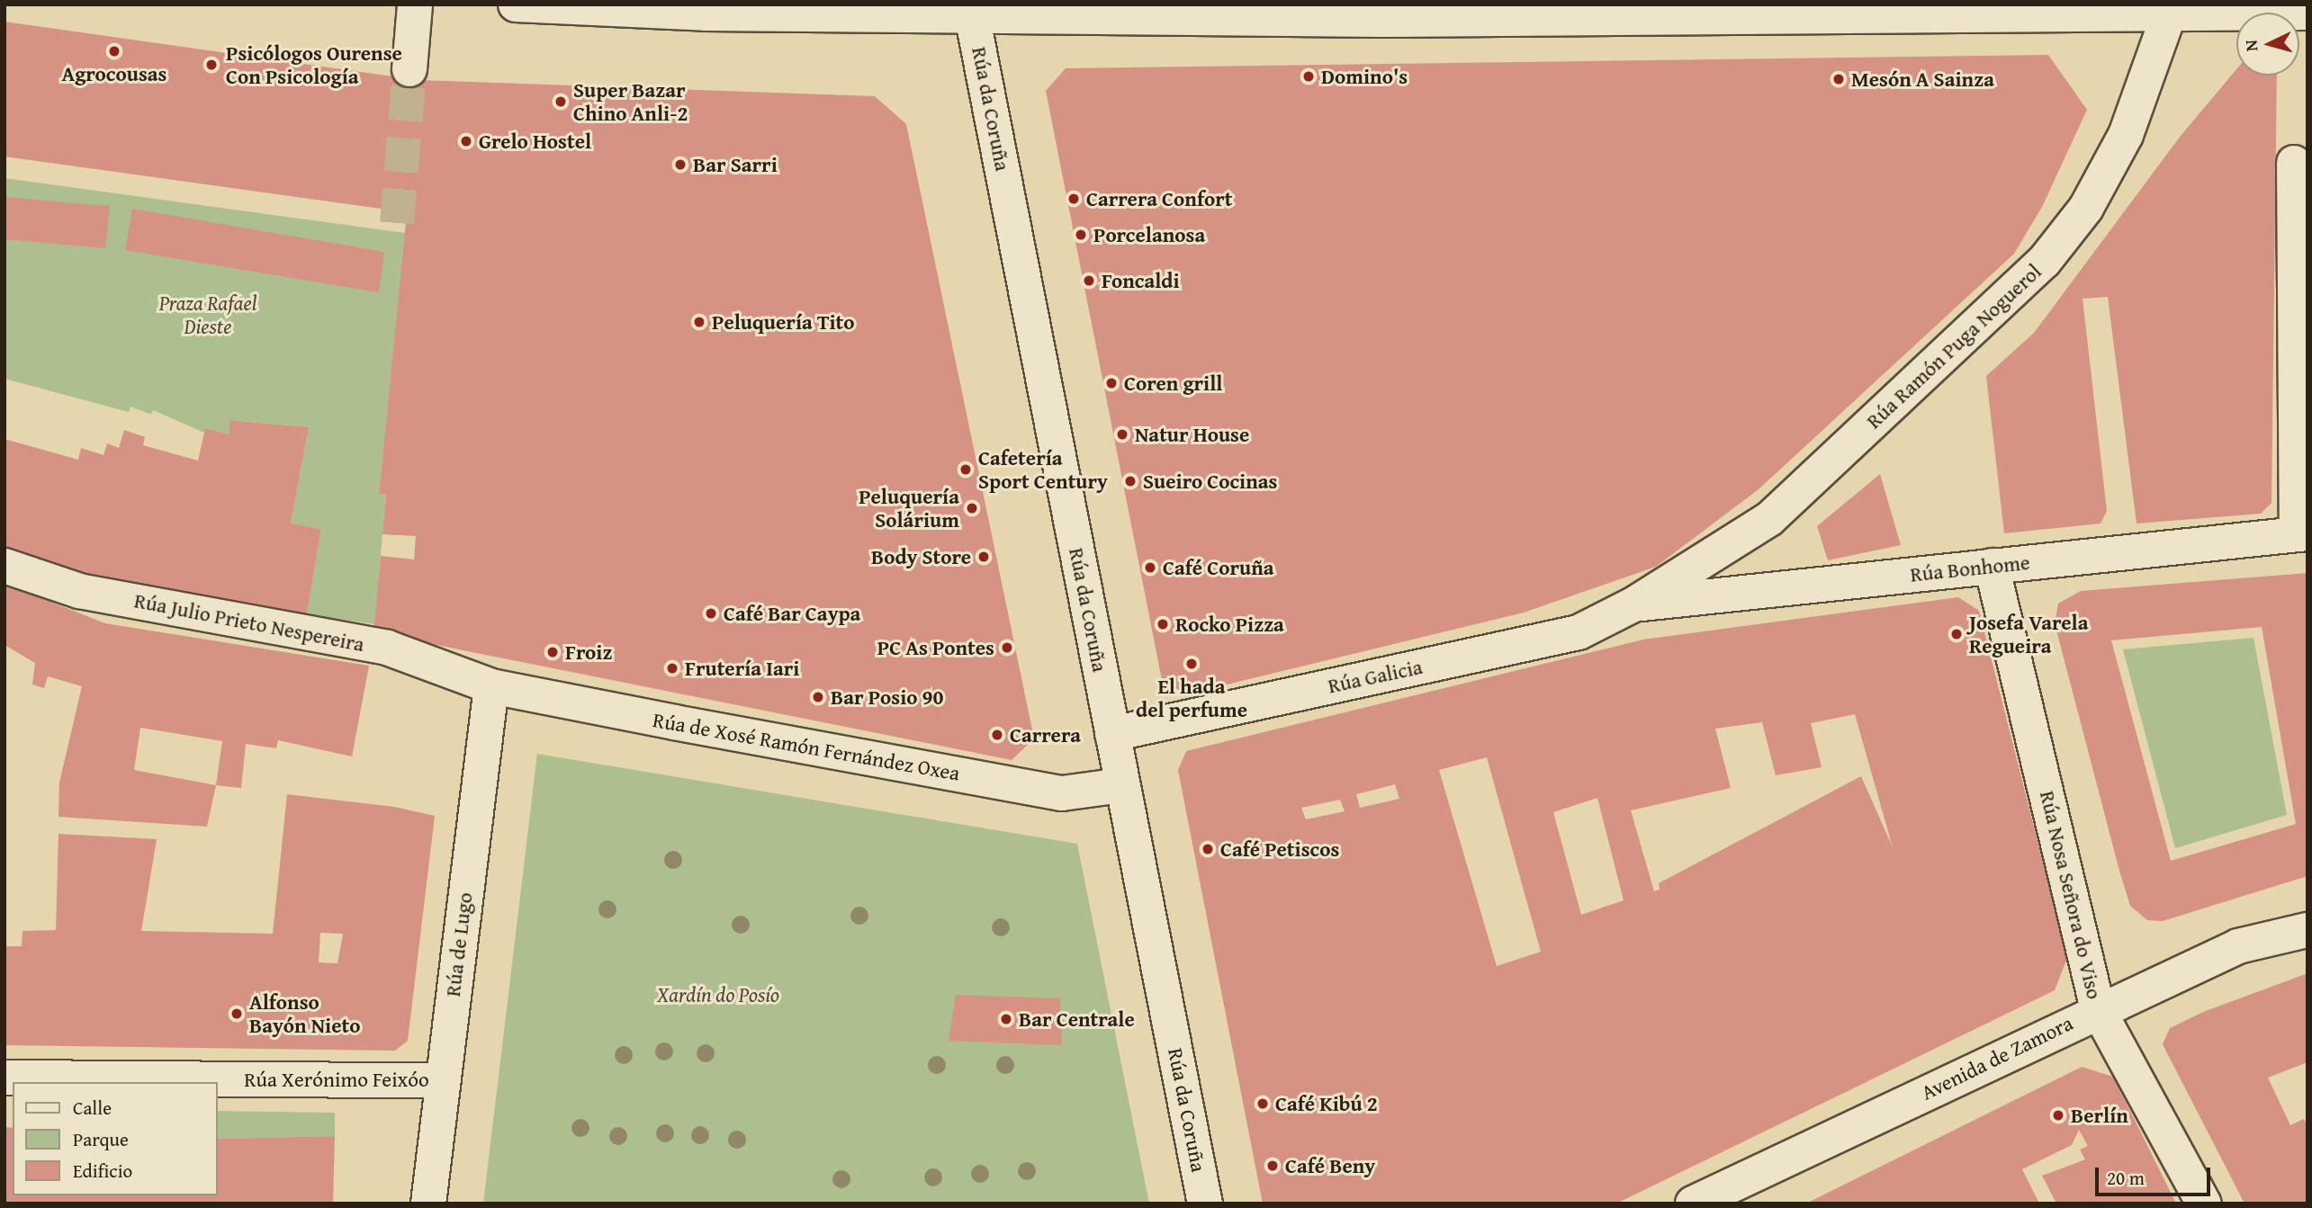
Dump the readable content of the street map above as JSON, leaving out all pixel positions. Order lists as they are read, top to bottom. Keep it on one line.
{"streets":{"street":["Rúa da Coruña","Rúa Ramón Puga Noguerol","Rúa Bonhome","Rúa Julio Prieto Nespereira","Rúa Galicia","Rúa de Xosé Ramón Fernández Oxea","Rúa Nosa Señora do Viso","Rúa de Lugo","Avenida de Zamora","Rúa Xerónimo Feixóo"]},"crossings":[["Rúa da Coruña","Rúa Galicia"],["Rúa da Coruña","Rúa de Xosé Ramón Fernández Oxea"],["Rúa Ramón Puga Noguerol","Rúa Bonhome"],["Rúa Ramón Puga Noguerol","Rúa Galicia"],["Rúa Bonhome","Rúa Galicia"],["Rúa Bonhome","Rúa Nosa Señora do Viso"],["Rúa Julio Prieto Nespereira","Rúa de Xosé Ramón Fernández Oxea"],["Rúa Julio Prieto Nespereira","Rúa de Lugo"],["Rúa de Xosé Ramón Fernández Oxea","Rúa de Lugo"],["Rúa Nosa Señora do Viso","Avenida de Zamora"],["Rúa de Lugo","Rúa Xerónimo Feixóo"]],"parks":["Praza Rafael Dieste","Xardín do Posío"],"places":["Agrocousas","Psicólogos Ourense Con Psicología","Domino's","Mesón A Sainza","Super Bazar Chino Anli-2","Grelo Hostel","Bar Sarri","Carrera Confort","Porcelanosa","Foncaldi","Peluquería Tito","Coren grill","Natur House","Cafetería Sport Century","Sueiro Cocinas","Peluquería Solárium","Body Store","Café Coruña","Café Bar Caypa","Rocko Pizza","Josefa Varela Regueira","PC As Pontes","Froiz","El hada del perfume","Frutería Iari","Bar Posio 90","Carrera","Café Petiscos","Alfonso Bayón Nieto","Bar Centrale","Café Kibú 2","Berlín","Café Beny"],"legend":["Calle","Parque","Edificio"],"scale_bar":"20 m","north":"left"}
